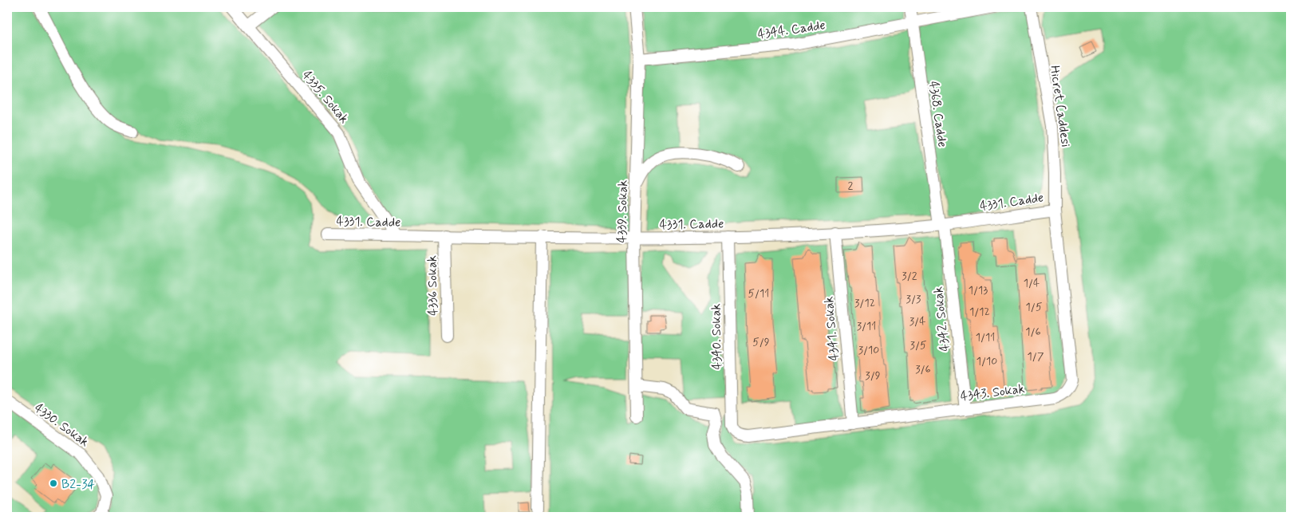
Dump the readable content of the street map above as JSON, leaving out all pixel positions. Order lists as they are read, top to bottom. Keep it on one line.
{"streets":{"street":["4344. Cadde","4335. Sokak","Hicret Caddesi","4368. Cadde","4331. Cadde","4339. Sokak","4336 Sokak","4342. Sokak","4341. Sokak","4340. Sokak","4343. Sokak","4330. Sokak"]},"crossings":[["4344. Cadde","4368. Cadde"],["4344. Cadde","4339. Sokak"],["4335. Sokak","4331. Cadde"],["Hicret Caddesi","4331. Cadde"],["Hicret Caddesi","4343. Sokak"],["4368. Cadde","4331. Cadde"],["4368. Cadde","4342. Sokak"],["4331. Cadde","4339. Sokak"],["4331. Cadde","4336 Sokak"],["4331. Cadde","4342. Sokak"],["4331. Cadde","4341. Sokak"],["4331. Cadde","4340. Sokak"],["4331. Cadde","4343. Sokak"],["4342. Sokak","4343. Sokak"],["4341. Sokak","4343. Sokak"],["4340. Sokak","4343. Sokak"]],"places":["B2-34"],"house_numbers":["2","3/2","1/4","1/13","5/11","3/3","3/12","1/5","1/12","3/4","3/11","1/6","1/11","5/9","3/5","3/10","1/7","1/10","3/6","3/9"]}
